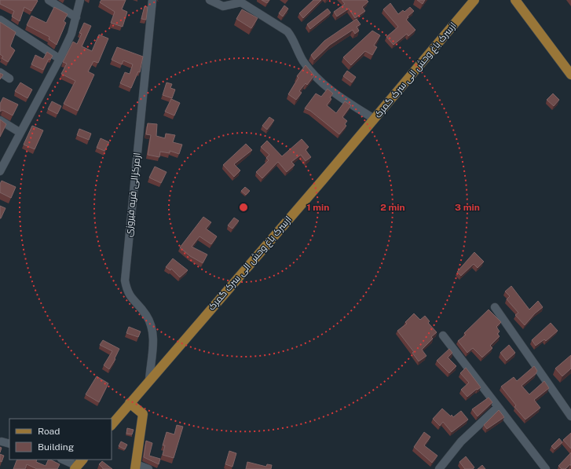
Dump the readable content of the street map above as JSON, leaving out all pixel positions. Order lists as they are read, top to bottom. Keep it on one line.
{"streets":{"main road":["ازسرک باغ وحش الی سرک گمرک"],"street":["ازمرکزالی قریه فیروزی"]},"crossings":[["ازسرک باغ وحش الی سرک گمرک","ازمرکزالی قریه فیروزی"]],"legend":["Road","Building"],"rings":["1 min","2 min","3 min"]}
